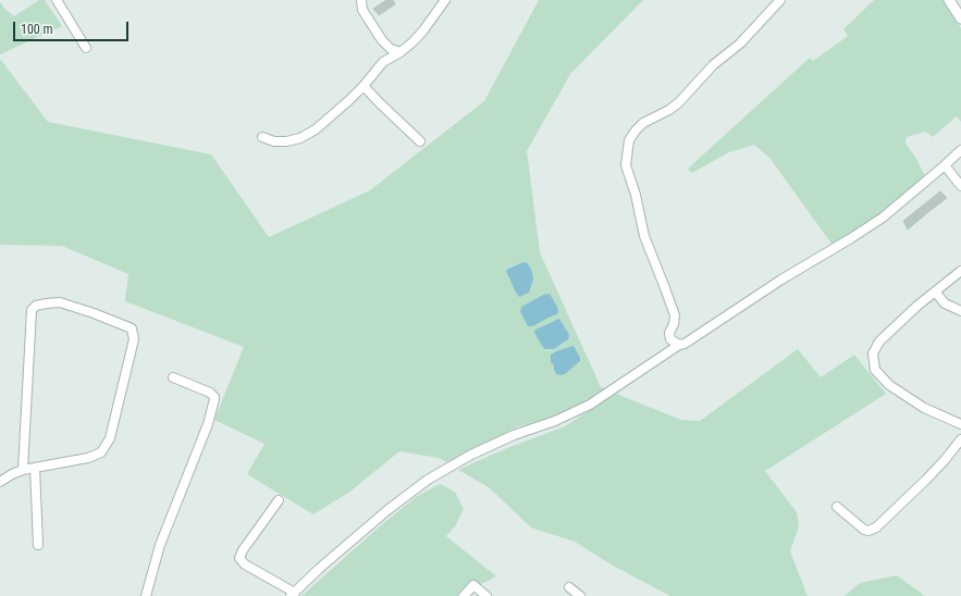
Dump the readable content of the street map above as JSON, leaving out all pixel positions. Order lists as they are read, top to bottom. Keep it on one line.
{"scale_bar":"100 m"}
